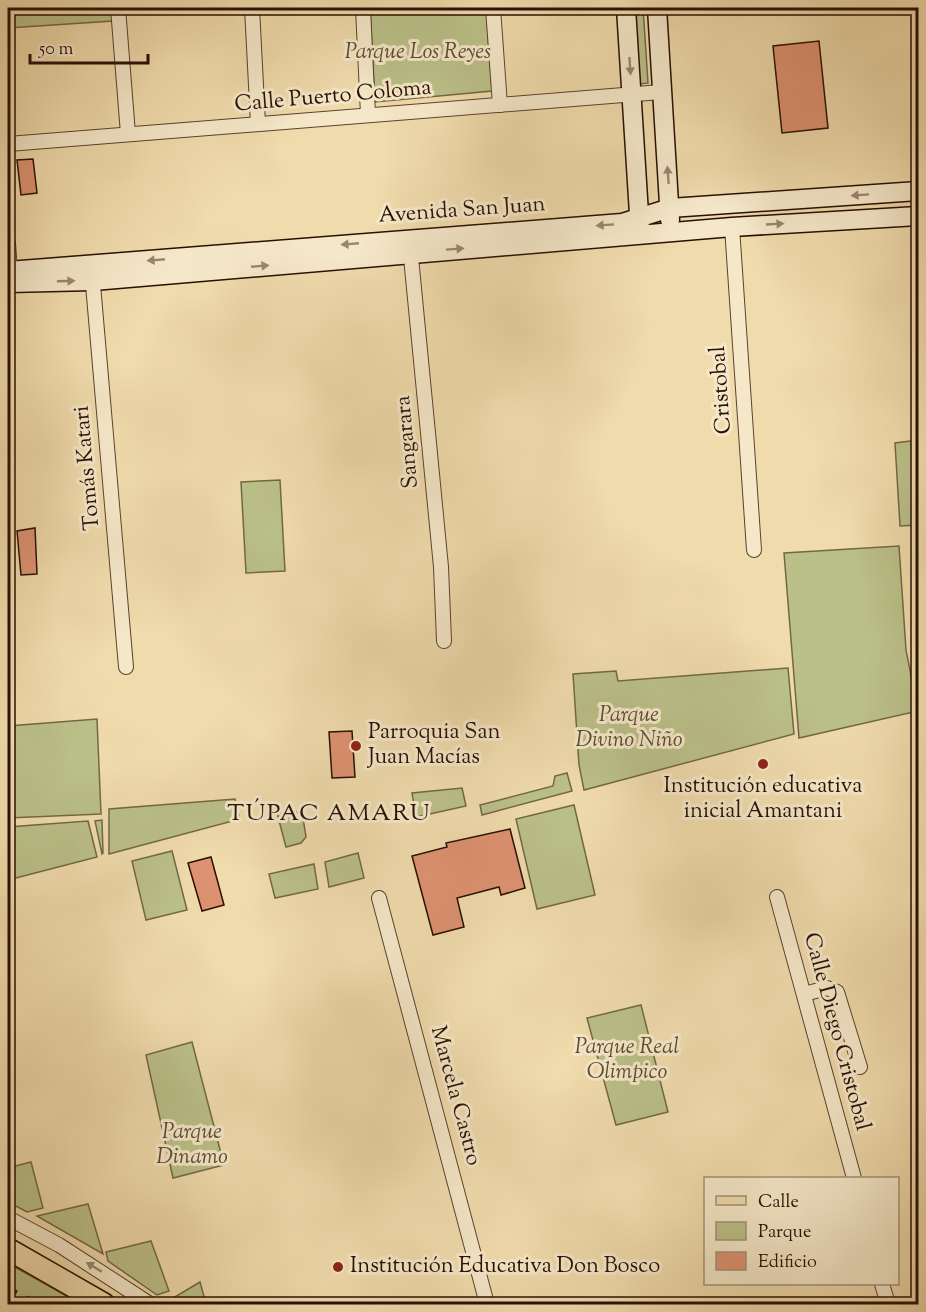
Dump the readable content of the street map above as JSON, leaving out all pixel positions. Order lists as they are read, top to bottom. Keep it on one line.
{"streets":{"street":["Calle Puerto Coloma","Avenida San Juan","Cristobal","Sangarara","Tomás Katari","Calle Diego Cristobal","Marcela Castro"]},"crossings":[["Avenida San Juan","Cristobal"],["Avenida San Juan","Sangarara"],["Avenida San Juan","Tomás Katari"]],"districts":["TÚPAC AMARU"],"parks":["Parque Los Reyes","Parque Divino Niño","Parque Real Olimpico","Parque Dinamo"],"places":["Parroquia San Juan Macías","Institución educativa inicial Amantani","Institución Educativa Don Bosco"],"legend":["Calle","Parque","Edificio"],"scale_bar":"50 m"}
